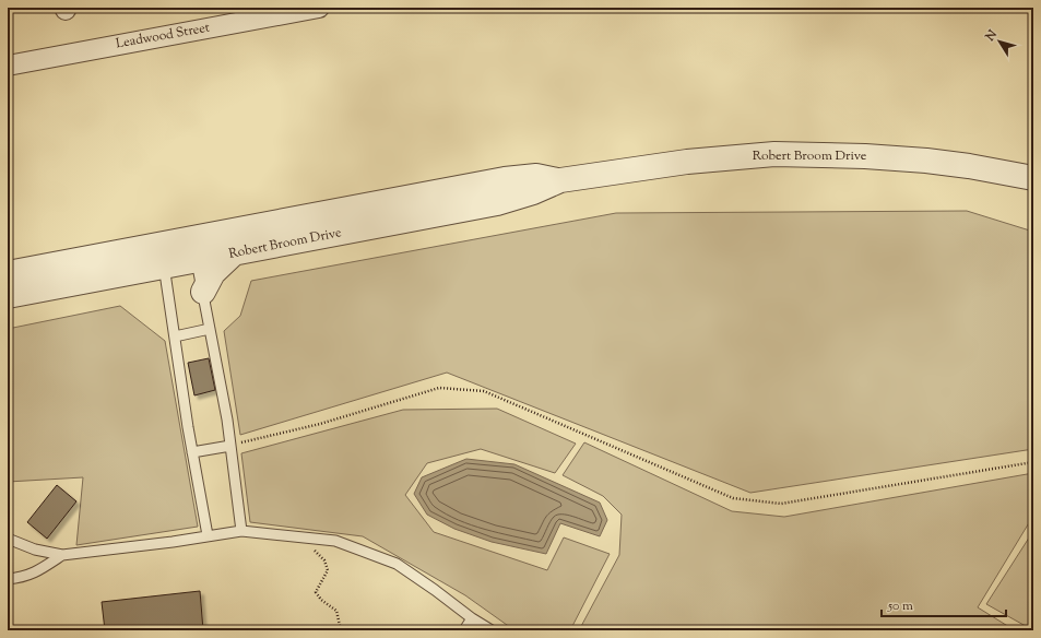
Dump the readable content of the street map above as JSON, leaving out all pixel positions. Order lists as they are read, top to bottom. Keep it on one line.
{"streets":{"street":["Leadwood Street","Robert Broom Drive"]},"scale_bar":"50 m","north":"top left"}
